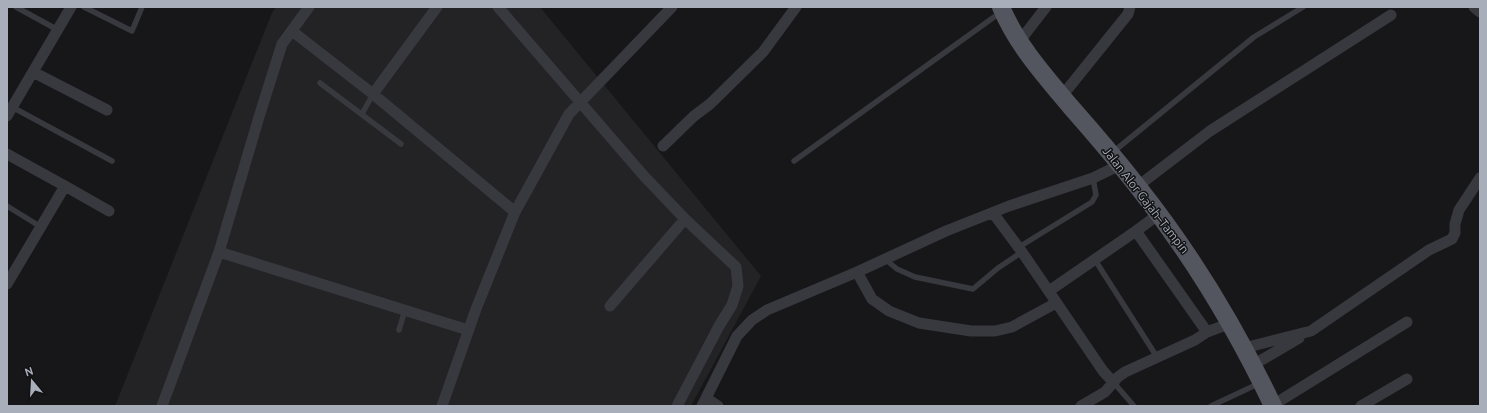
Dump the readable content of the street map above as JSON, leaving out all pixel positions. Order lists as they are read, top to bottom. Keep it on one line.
{"streets":{"main road":["Jalan Alor Gajah–Tampin"]},"north":"top"}
